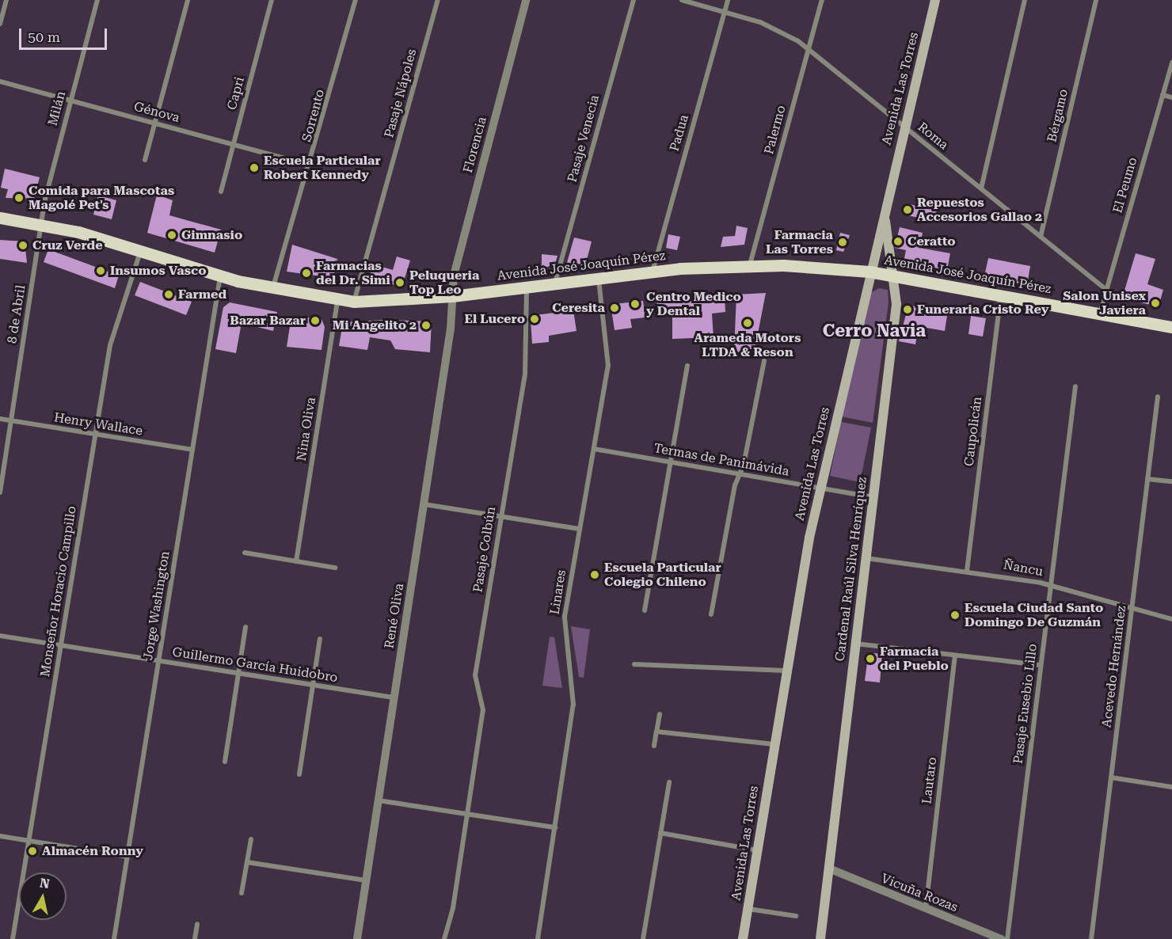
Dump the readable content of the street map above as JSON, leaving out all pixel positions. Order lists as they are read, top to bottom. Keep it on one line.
{"streets":{"main road":["Avenida Las Torres","Avenida José Joaquín Pérez","Cardenal Raúl Silva Henríquez"],"street":["Capri","Pasaje Nápoles","Milán","Génova","Sorrento","Bérgamo","Palermo","Padua","Roma","Pasaje Venecia","Florencia","El Peumo","8 de Abril","Henry Wallace","Nina Oliva","Caupolicán","Termas de Panimávida","Pasaje Colbún","Ñancu","Monseñor Horacio Campillo","Linares","Jorge Washington","René Oliva","Guillermo García Huidobro","Acevedo Hernández","Pasaje Eusebio Lillo","Lautaro","Vicuña Rozas"]},"crossings":[["Avenida Las Torres","Roma"],["Avenida Las Torres","Avenida José Joaquín Pérez"],["Avenida Las Torres","Termas de Panimávida"],["Avenida Las Torres","Cardenal Raúl Silva Henríquez"],["Capri","Génova"],["Pasaje Nápoles","Avenida José Joaquín Pérez"],["Milán","Génova"],["Milán","Avenida José Joaquín Pérez"],["Milán","8 de Abril"],["Génova","Sorrento"],["Sorrento","Avenida José Joaquín Pérez"],["Bérgamo","Roma"],["Palermo","Roma"],["Palermo","Avenida José Joaquín Pérez"],["Padua","Roma"],["Padua","Avenida José Joaquín Pérez"],["Roma","El Peumo"],["Pasaje Venecia","Avenida José Joaquín Pérez"],["Florencia","Avenida José Joaquín Pérez"],["Florencia","René Oliva"],["El Peumo","Avenida José Joaquín Pérez"],["Avenida José Joaquín Pérez","8 de Abril"],["Avenida José Joaquín Pérez","Nina Oliva"],["Avenida José Joaquín Pérez","Caupolicán"],["Avenida José Joaquín Pérez","Pasaje Colbún"],["Avenida José Joaquín Pérez","Cardenal Raúl Silva Henríquez"],["Avenida José Joaquín Pérez","Monseñor Horacio Campillo"],["Avenida José Joaquín Pérez","Linares"],["Avenida José Joaquín Pérez","Jorge Washington"],["Avenida José Joaquín Pérez","René Oliva"],["8 de Abril","Henry Wallace"],["Henry Wallace","Monseñor Horacio Campillo"],["Henry Wallace","Jorge Washington"],["Caupolicán","Ñancu"],["Termas de Panimávida","Cardenal Raúl Silva Henríquez"],["Termas de Panimávida","Linares"],["Ñancu","Cardenal Raúl Silva Henríquez"],["Ñancu","Acevedo Hernández"],["Ñancu","Pasaje Eusebio Lillo"],["Cardenal Raúl Silva Henríquez","Vicuña Rozas"],["Monseñor Horacio Campillo","Guillermo García Huidobro"],["Jorge Washington","Guillermo García Huidobro"],["René Oliva","Guillermo García Huidobro"],["Lautaro","Vicuña Rozas"]],"districts":["Cerro Navia"],"places":["Escuela Particular Robert Kennedy","Comida para Mascotas Magolé Pet's","Repuestos Accesorios Gallao 2","Gimnasio","Ceratto","Farmacia Las Torres","Cruz Verde","Insumos Vasco","Farmacias del Dr. Simi","Peluqueria Top Leo","Farmed","Salon Unisex Javiera","Centro Medico y Dental","Ceresita","Funeraria Cristo Rey","El Lucero","Bazar Bazar","Arameda Motors LTDA & Reson","Mi Angelito 2","Escuela Particular Colegio Chileno","Escuela Ciudad Santo Domingo De Guzmán","Farmacia del Pueblo","Almacén Ronny"],"scale_bar":"50 m","north":"top"}
